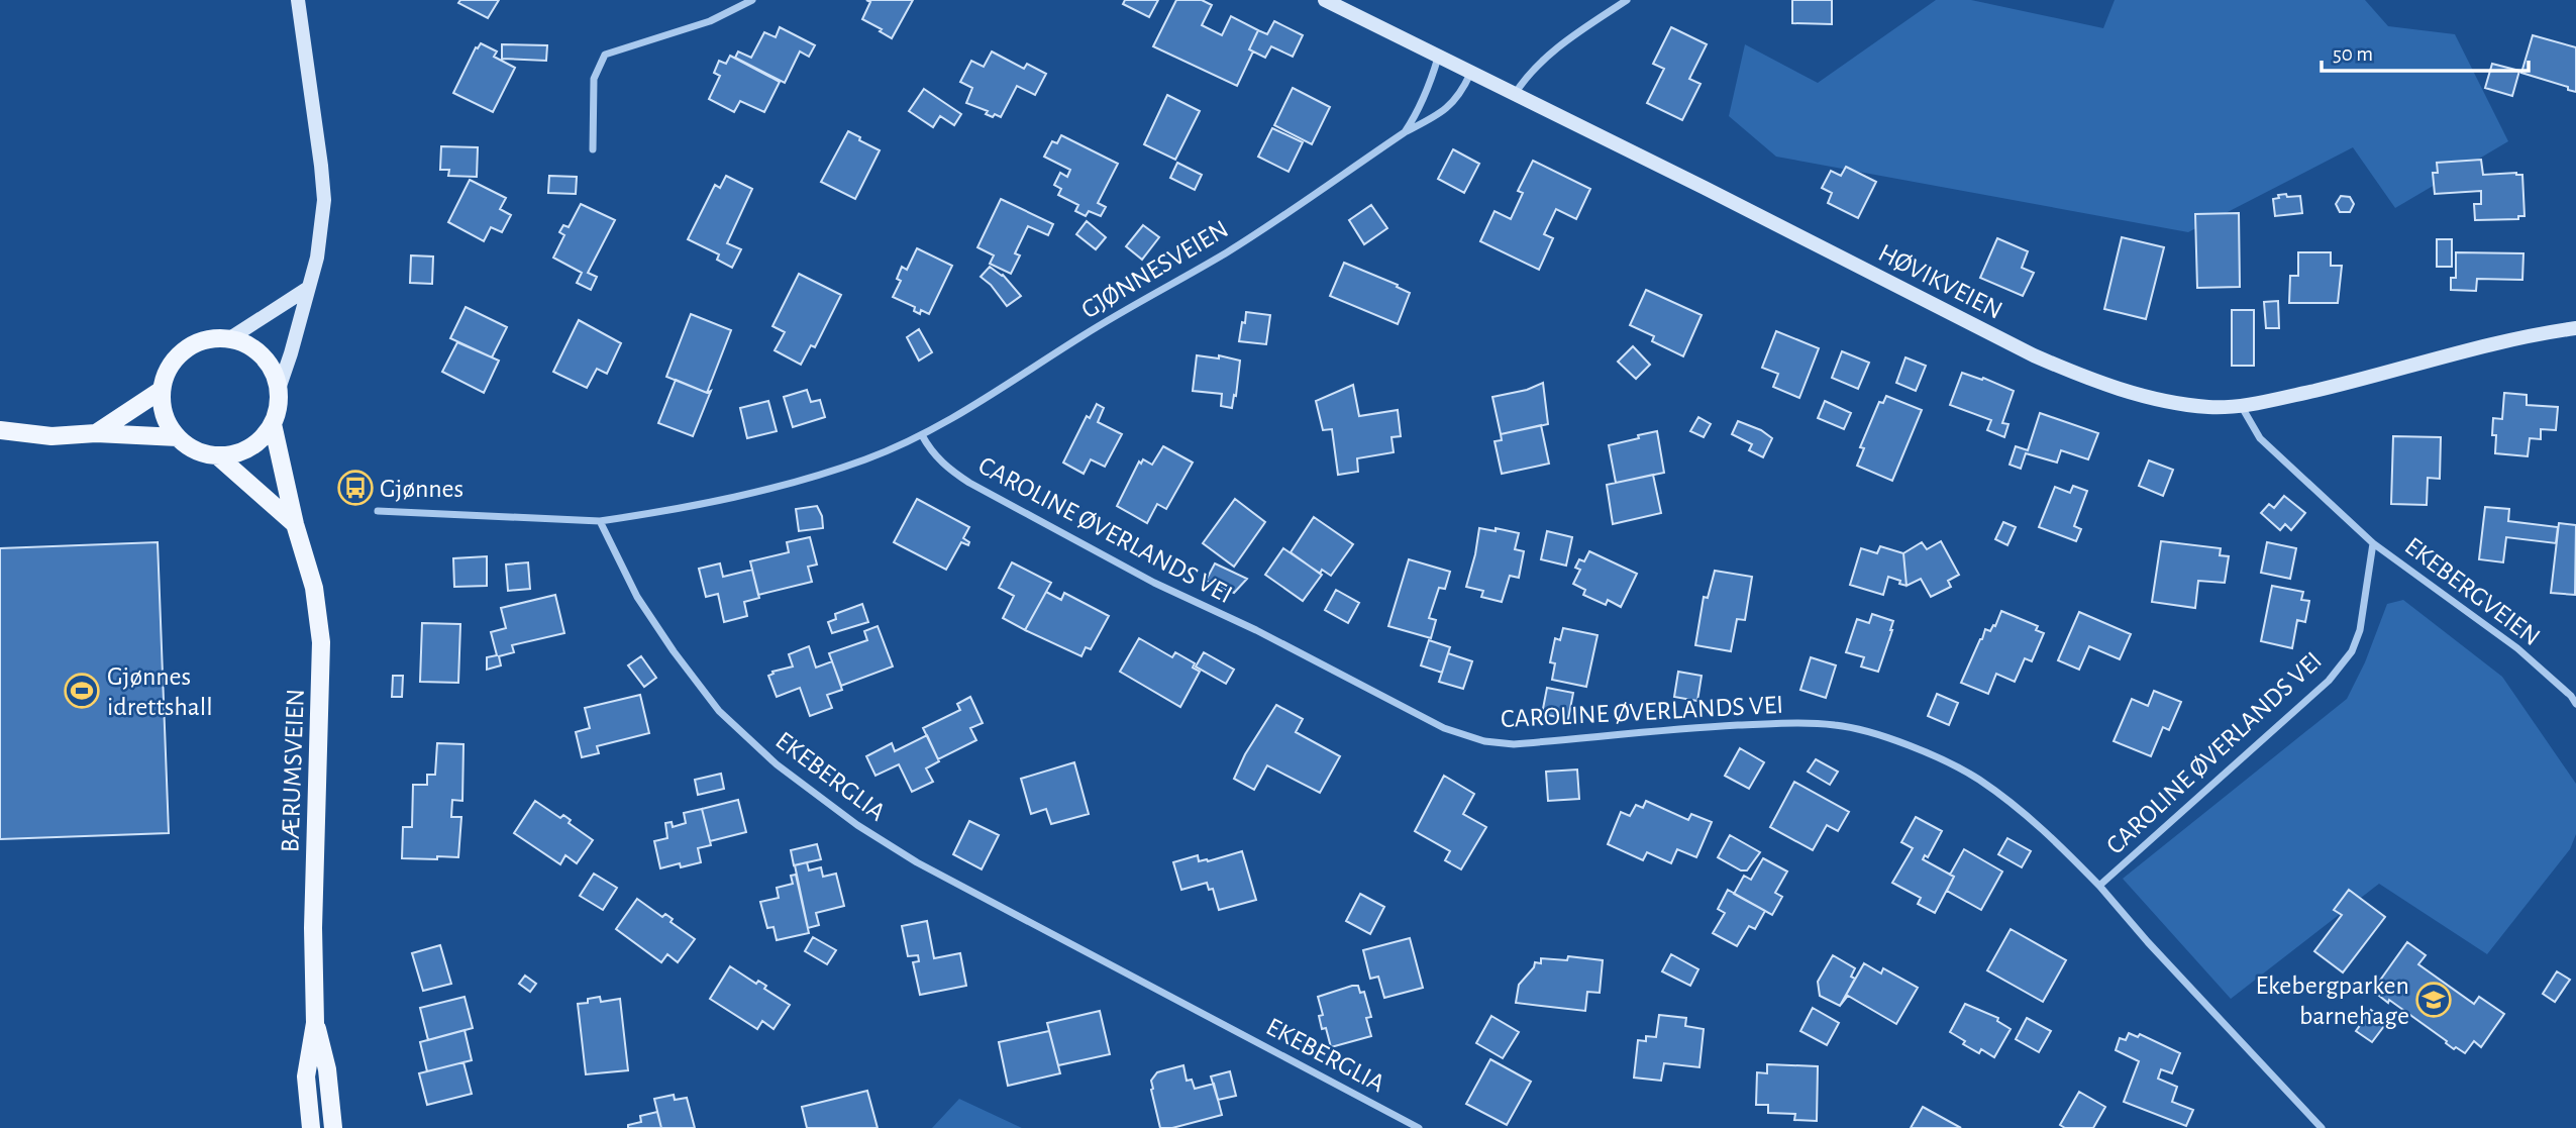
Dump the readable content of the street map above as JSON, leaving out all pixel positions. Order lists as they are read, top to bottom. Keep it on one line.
{"streets":{"main road":["HØVIKVEIEN","BÆRUMSVEIEN"],"street":["GJØNNESVEIEN","CAROLINE ØVERLANDS VEI","EKEBERGVEIEN","EKEBERGLIA"]},"crossings":[["GJØNNESVEIEN","HØVIKVEIEN"],["GJØNNESVEIEN","CAROLINE ØVERLANDS VEI"],["CAROLINE ØVERLANDS VEI","EKEBERGVEIEN"]],"places":{"bus stop":["Gjønnes"],"sports":["Gjønnes idrettshall"],"school or university":["Ekebergparken barnehage"]},"scale_bar":"50 m"}
